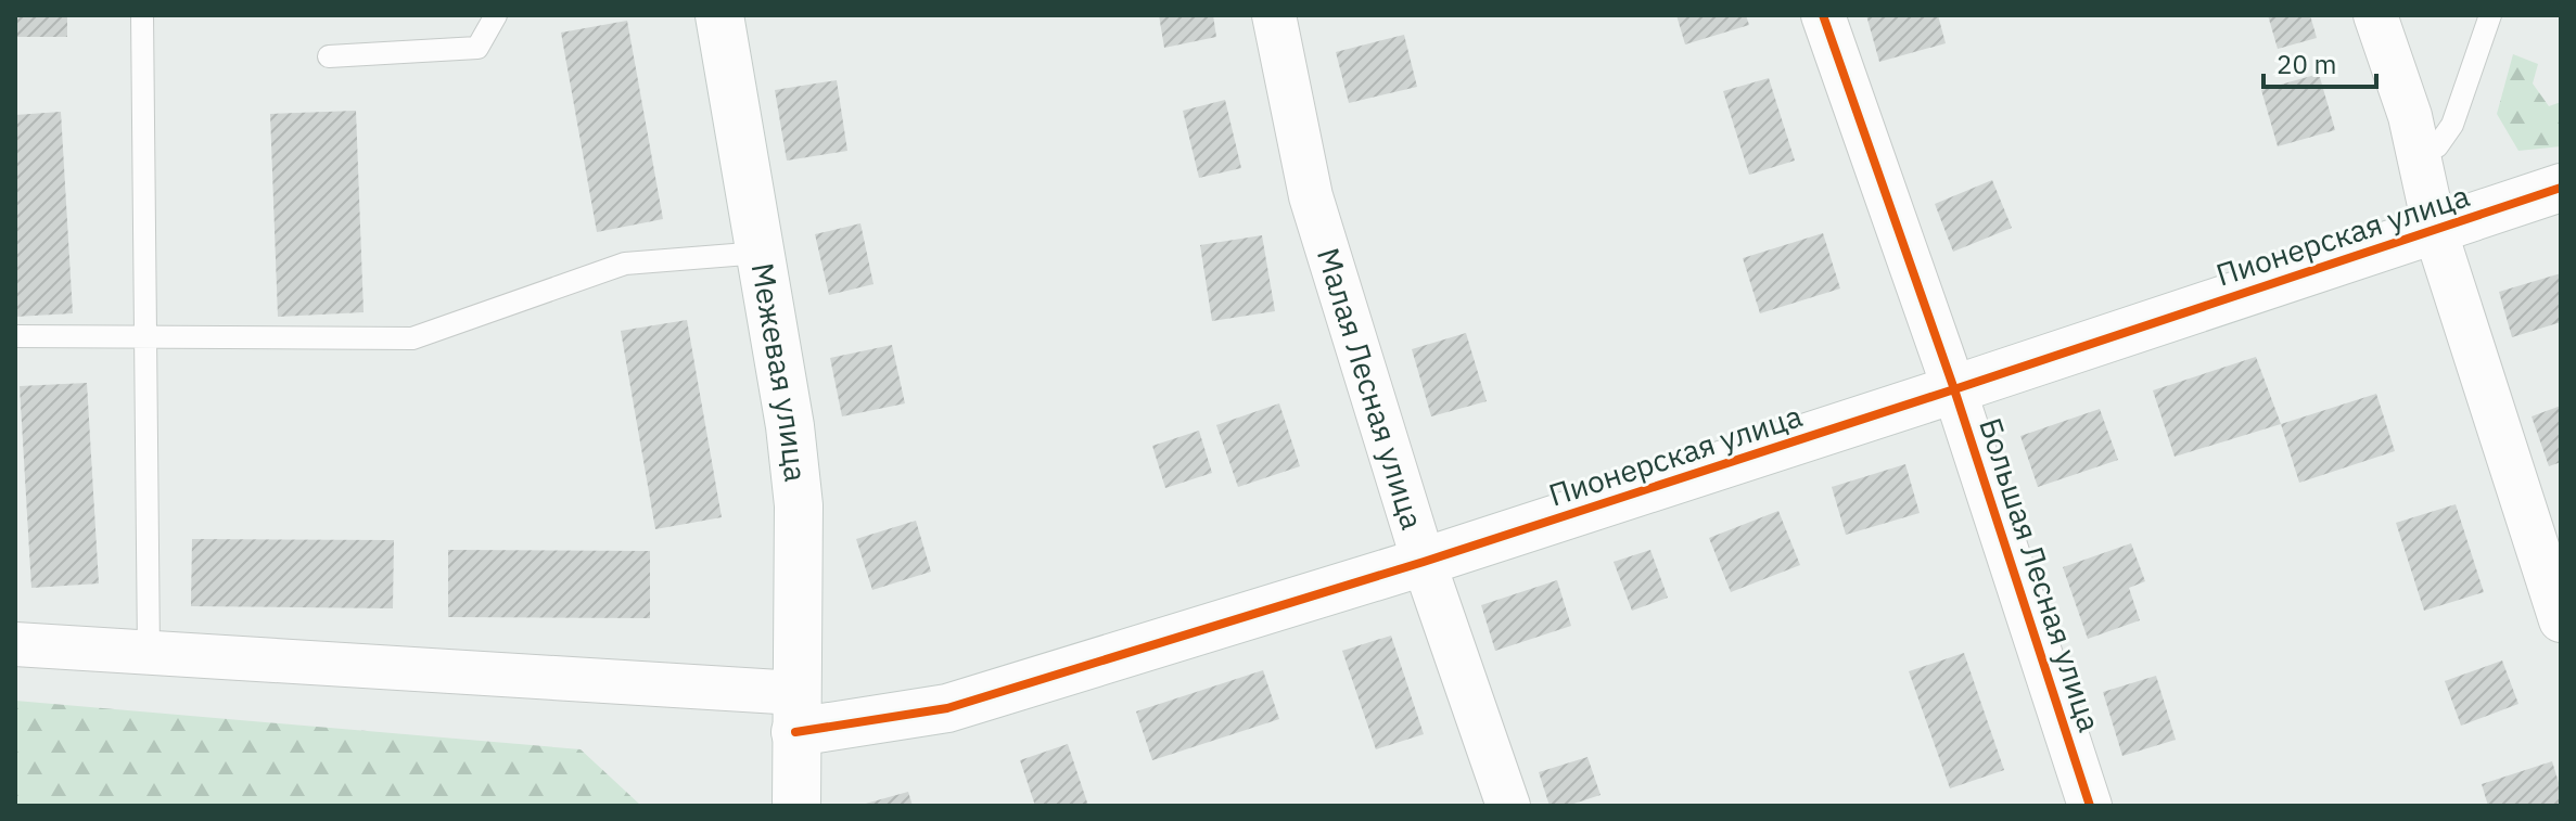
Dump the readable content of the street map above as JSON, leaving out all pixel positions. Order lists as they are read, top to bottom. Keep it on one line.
{"streets":{"street":["Пионерская улица","Межевая улица","Малая Лесная улица","Большая Лесная улица"]},"crossings":[["Пионерская улица","Межевая улица"],["Пионерская улица","Малая Лесная улица"],["Пионерская улица","Большая Лесная улица"]],"scale_bar":"20 m"}
